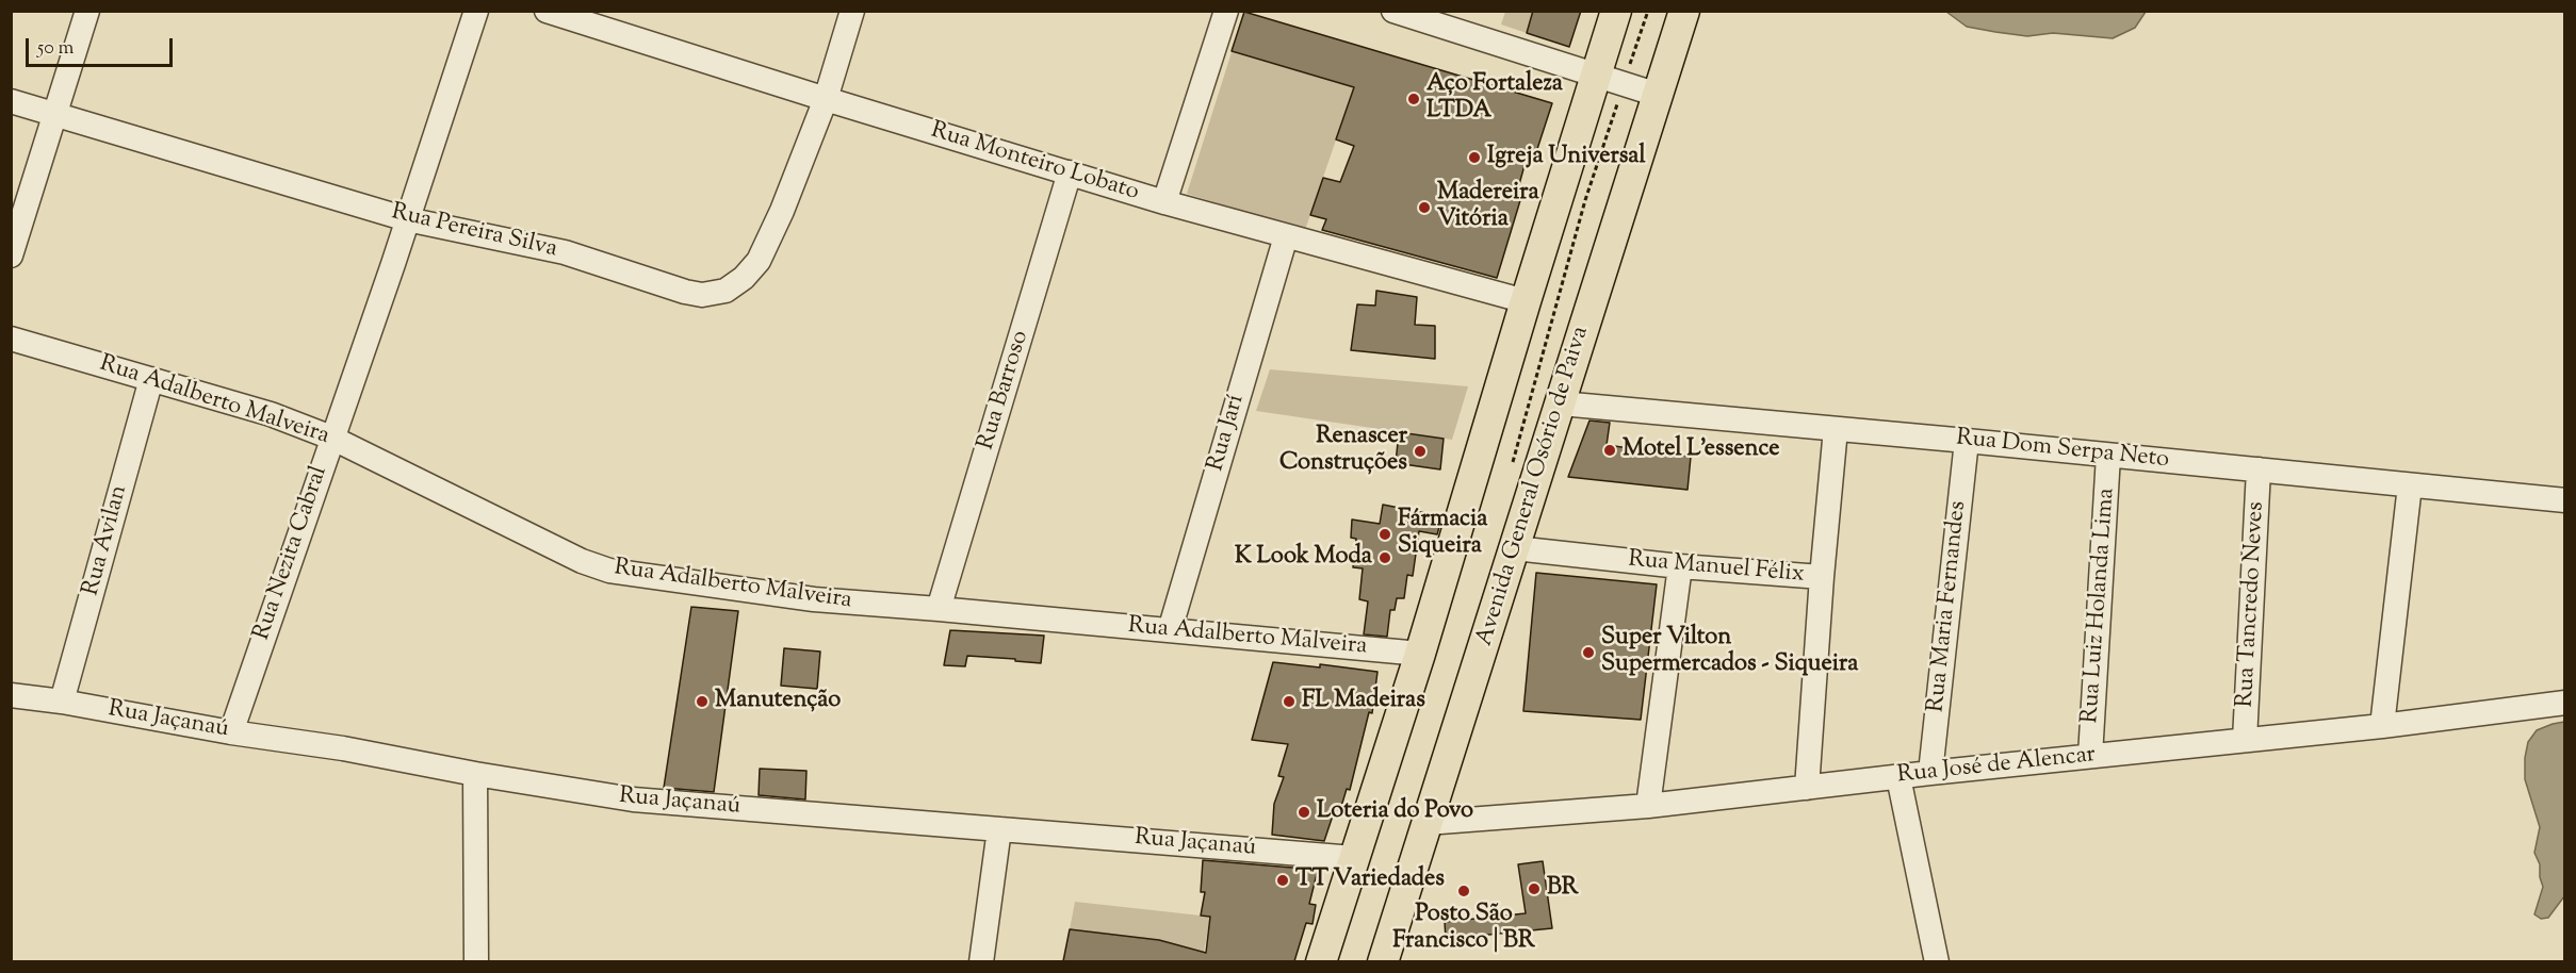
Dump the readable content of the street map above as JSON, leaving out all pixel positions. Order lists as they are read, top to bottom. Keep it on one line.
{"streets":{"main road":["Avenida General Osório de Paiva"],"street":["Rua Monteiro Lobato","Rua Pereira Silva","Rua Barroso","Rua Adalberto Malveira","Rua Jarí","Rua Dom Serpa Neto","Rua Avilan","Rua Nezita Cabral","Rua Manuel Félix","Rua Tancredo Neves","Rua Luiz Holanda Lima","Rua Maria Fernandes","Rua Jaçanaú","Rua José de Alencar"]},"crossings":[["Rua Monteiro Lobato","Rua Pereira Silva"],["Rua Monteiro Lobato","Rua Barroso"],["Rua Monteiro Lobato","Rua Jarí"],["Rua Pereira Silva","Rua Nezita Cabral"],["Rua Barroso","Rua Adalberto Malveira"],["Rua Adalberto Malveira","Rua Jarí"],["Rua Adalberto Malveira","Rua Avilan"],["Rua Adalberto Malveira","Rua Nezita Cabral"],["Rua Dom Serpa Neto","Avenida General Osório de Paiva"],["Rua Dom Serpa Neto","Rua Tancredo Neves"],["Rua Dom Serpa Neto","Rua Luiz Holanda Lima"],["Rua Dom Serpa Neto","Rua Maria Fernandes"],["Avenida General Osório de Paiva","Rua Manuel Félix"],["Avenida General Osório de Paiva","Rua José de Alencar"],["Rua Avilan","Rua Jaçanaú"],["Rua Nezita Cabral","Rua Jaçanaú"],["Rua Manuel Félix","Rua José de Alencar"],["Rua Tancredo Neves","Rua José de Alencar"],["Rua Luiz Holanda Lima","Rua José de Alencar"],["Rua Maria Fernandes","Rua José de Alencar"]],"places":["Aço Fortaleza LTDA","Igreja Universal","Madereira Vitória","Motel L'essence","Renascer Construções","Fármacia Siqueira","K Look Moda","Super Vilton Supermercados - Siqueira","Manutenção","FL Madeiras","Loteria do Povo","TT Variedades","BR","Posto São Francisco | BR"],"scale_bar":"50 m"}
